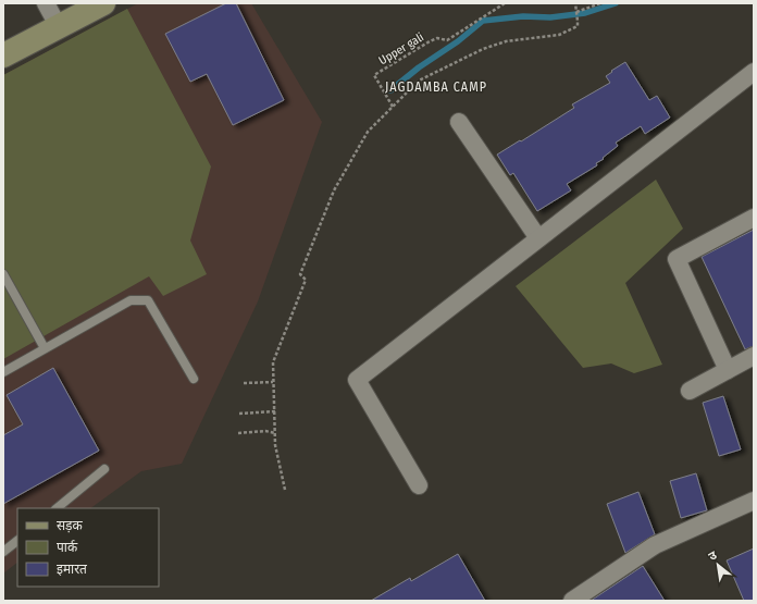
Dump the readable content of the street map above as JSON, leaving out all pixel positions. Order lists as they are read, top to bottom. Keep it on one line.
{"streets":{"path":["Upper gali"]},"districts":["JAGDAMBA CAMP"],"legend":["सड़क","पार्क","इमारत"],"north":"top left"}
